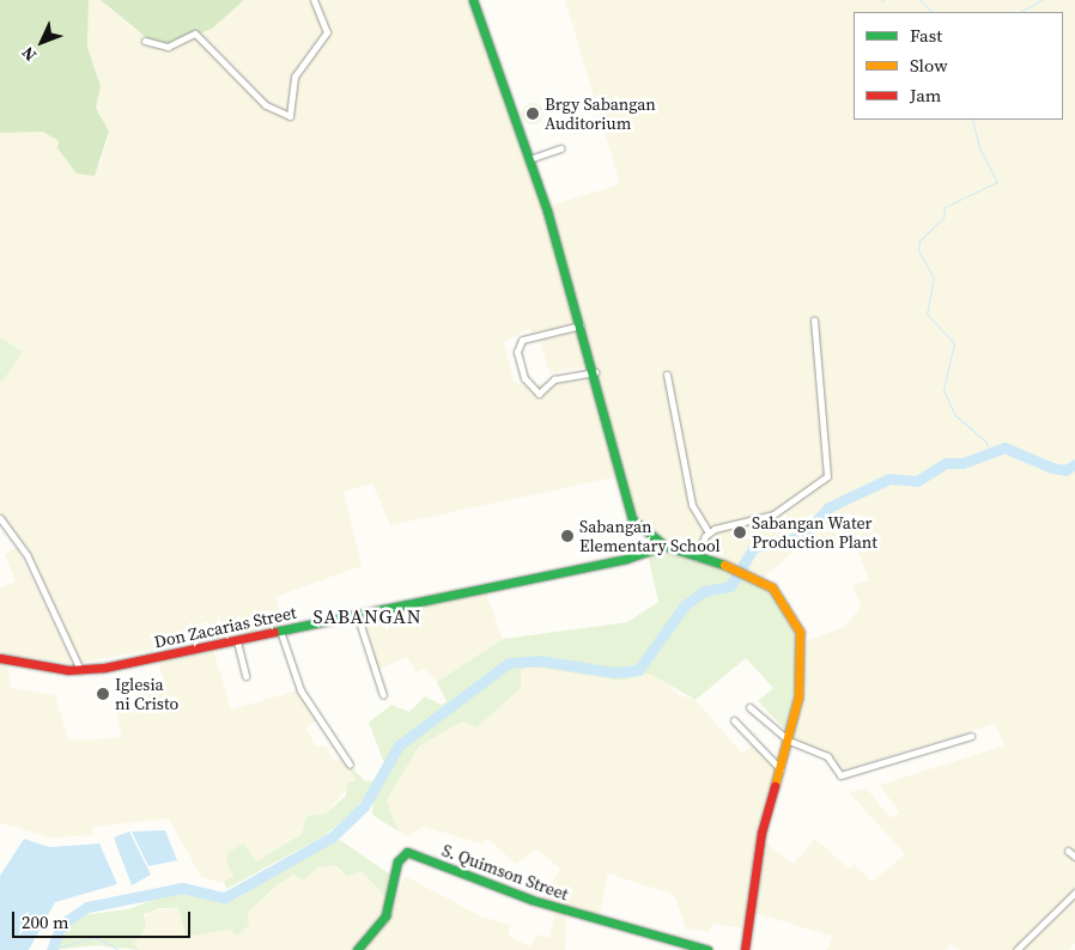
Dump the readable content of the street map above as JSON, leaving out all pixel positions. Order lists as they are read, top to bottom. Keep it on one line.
{"streets":{"street":["Don Zacarias Street","S. Quimson Street"]},"districts":["SABANGAN"],"places":["Brgy Sabangan Auditorium","Sabangan Water Production Plant","Sabangan Elementary School","Iglesia ni Cristo"],"legend":["Fast","Slow","Jam"],"scale_bar":"200 m","north":"bottom left"}
